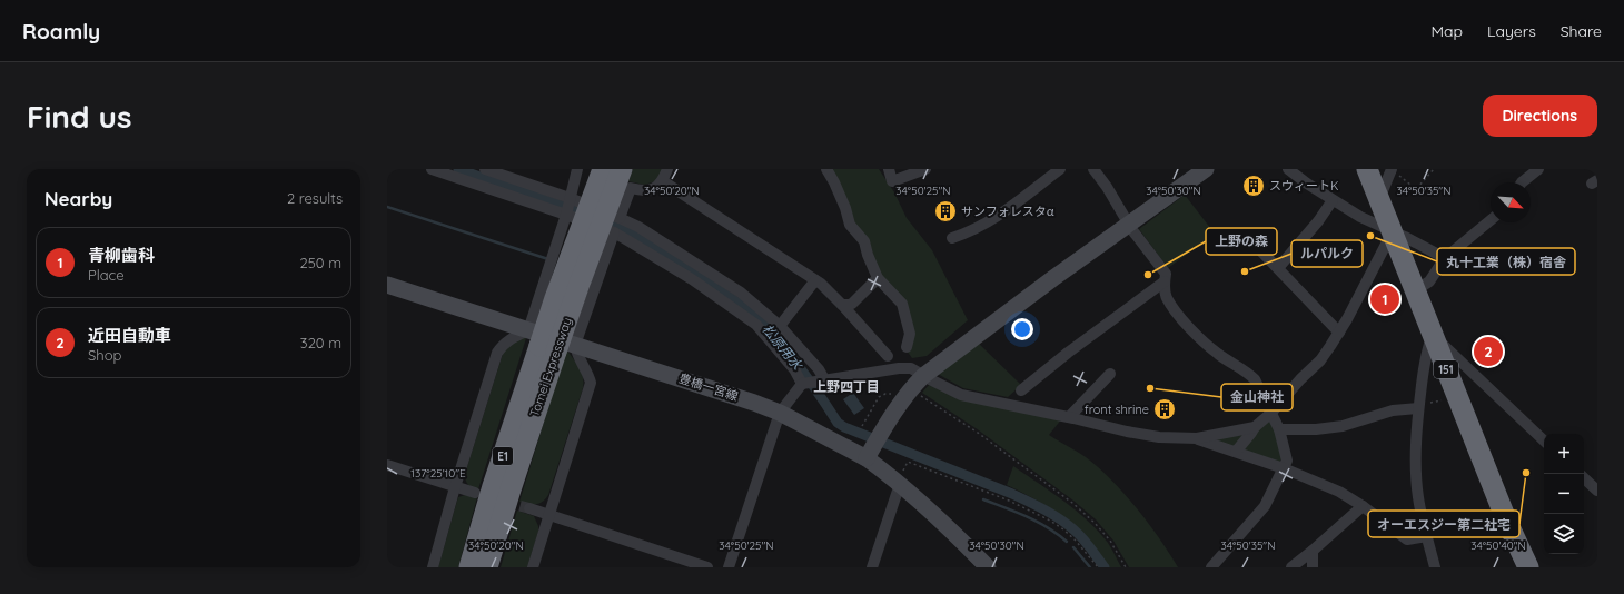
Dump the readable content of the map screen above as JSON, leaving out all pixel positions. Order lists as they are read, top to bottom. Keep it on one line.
{"streets":{"highway":["Tomei Expressway","151","E1"],"main road":["豊橋一宮線"]},"crossings":[["Tomei Expressway","豊橋一宮線"]],"districts":["上野四丁目"],"water":["松原用水"],"places":{"building":["スウィートK","サンフォレスタα","front shrine"],"other":["丸十工業（株）宿舎","ルパルク","上野の森","金山神社","オーエスジー第二社宅"]},"north":"bottom right","page":{"header":"Roamly","nav":["Map","Layers","Share"],"buttons":"Directions","title":"Find us","heading":["Nearby","2 results"],"list":[{"mark":"1","name":"青柳歯科","note":"Place","value":"250 m"},{"mark":"2","name":"近田自動車","note":"Shop","value":"320 m"}],"pins":["1","2"],"map_buttons":["+","−"]},"coordinates":["34°50'20\"N","34°50'25\"N","34°50'30\"N","34°50'35\"N","137°25'10\"E","34°50'40\"N"]}
